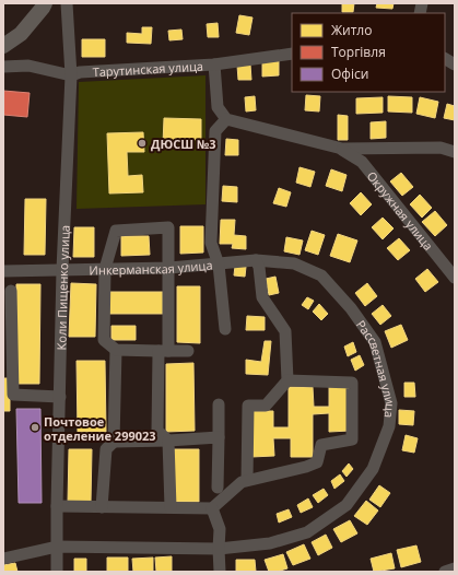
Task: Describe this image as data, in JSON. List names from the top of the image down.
{
  "streets": {
    "street": [
      "Тарутинская улица",
      "Окружная улица",
      "Инкерманская улица",
      "Коли Пищенко улица",
      "Рассветная улица"
    ]
  },
  "crossings": [
    ["Тарутинская улица", "Коли Пищенко улица"],
    ["Инкерманская улица", "Коли Пищенко улица"],
    ["Инкерманская улица", "Рассветная улица"],
    ["Коли Пищенко улица", "Рассветная улица"]
  ],
  "places": ["ДЮСШ №3", "Почтовое отделение 299023"],
  "legend": ["Житло", "Торгівля", "Офіси"]
}
